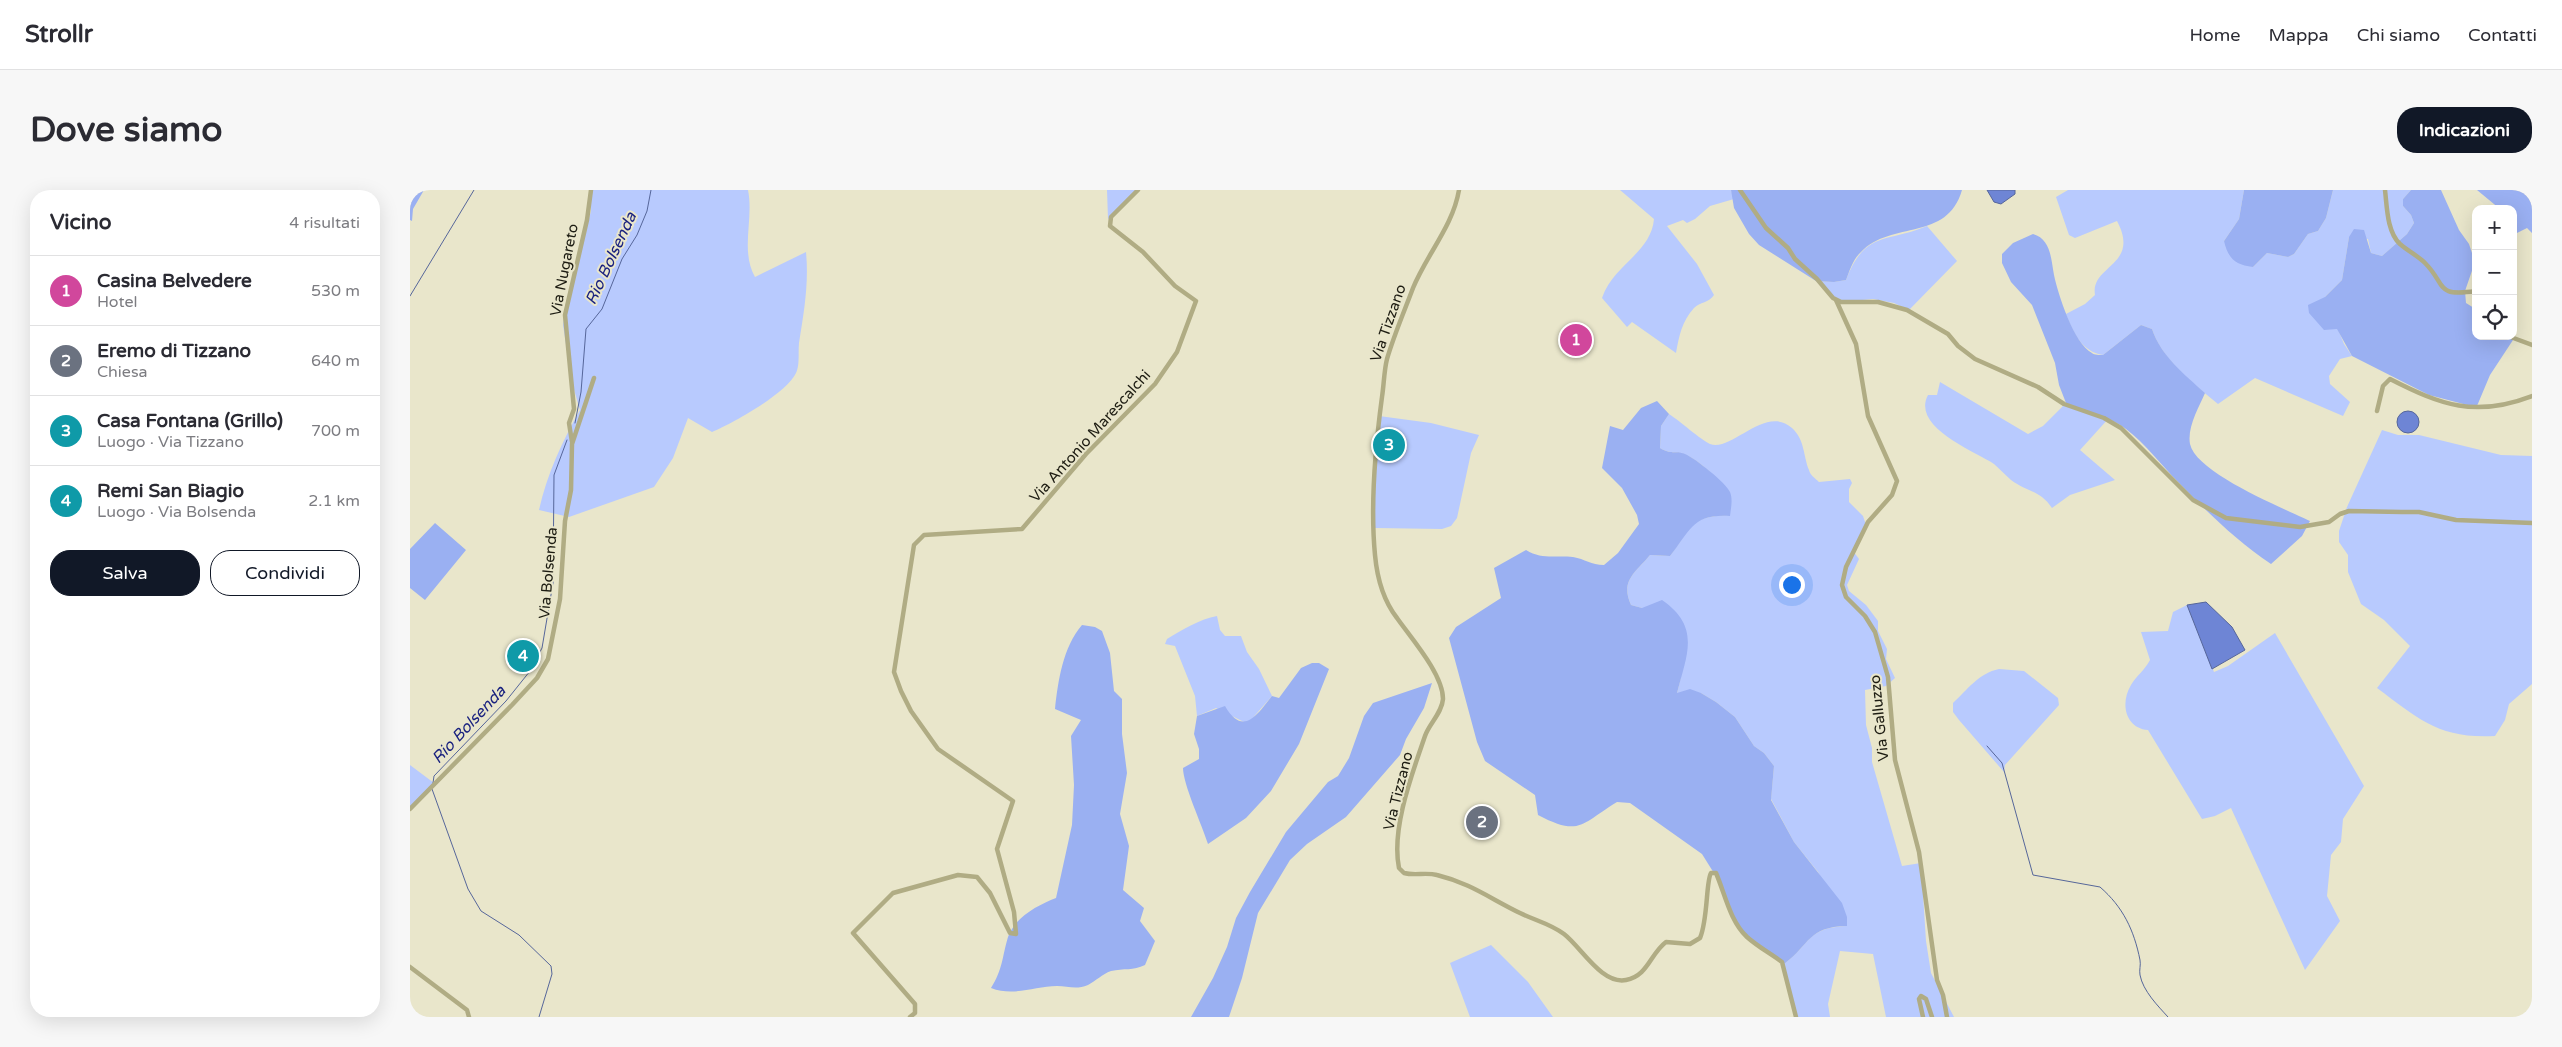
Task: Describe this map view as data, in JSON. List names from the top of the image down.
{
  "streets": {
    "street": [
      "Via Nugareto",
      "Via Tizzano",
      "Via Antonio Marescalchi",
      "Via Bolsenda",
      "Via Galluzzo"
    ]
  },
  "crossings": [
    ["Via Nugareto", "Via Bolsenda"]
  ],
  "water": ["Rio Bolsenda"],
  "page": {
    "header": "Strollr",
    "nav": [
      "Home",
      "Mappa",
      "Chi siamo",
      "Contatti"
    ],
    "buttons": [
      "Indicazioni",
      ["Salva", "Condividi"]
    ],
    "title": "Dove siamo",
    "heading": ["Vicino", "4 risultati"],
    "map_buttons": ["+", "−"],
    "list": [
      {
        "mark": "1",
        "name": "Casina Belvedere",
        "note": "Hotel",
        "value": "530 m"
      },
      {
        "mark": "2",
        "name": "Eremo di Tizzano",
        "note": "Chiesa",
        "value": "640 m"
      },
      {
        "mark": "3",
        "name": "Casa Fontana (Grillo)",
        "note": "Luogo · Via Tizzano",
        "value": "700 m"
      },
      {
        "mark": "4",
        "name": "Remi San Biagio",
        "note": "Luogo · Via Bolsenda",
        "value": "2.1 km"
      }
    ],
    "pins": [
      "1",
      "3",
      "4",
      "2"
    ]
  }
}
